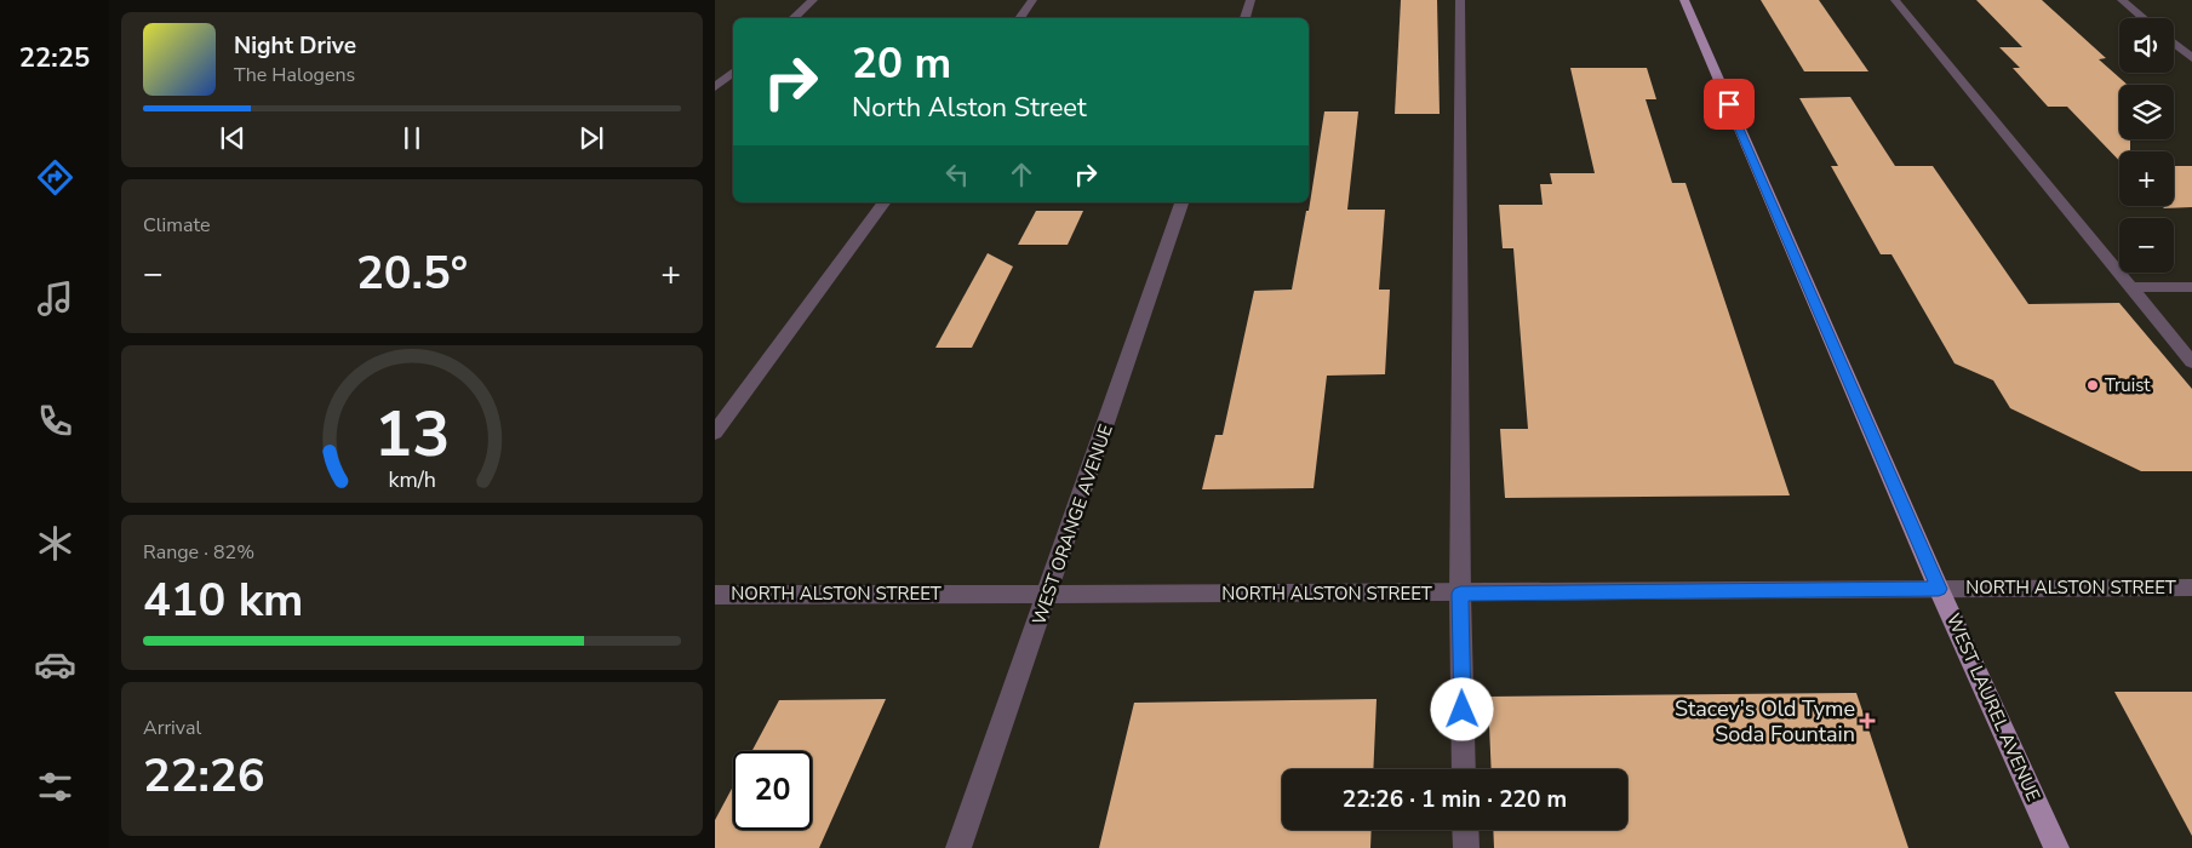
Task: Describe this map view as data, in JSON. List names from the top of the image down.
{
  "streets": {
    "main road": ["WEST LAUREL AVENUE"],
    "street": ["WEST ORANGE AVENUE", "NORTH ALSTON STREET"]
  },
  "crossings": [
    ["WEST ORANGE AVENUE", "NORTH ALSTON STREET"],
    ["NORTH ALSTON STREET", "WEST LAUREL AVENUE"]
  ],
  "places": {
    "other": ["Truist"],
    "health": ["Stacey's Old Tyme Soda Fountain"]
  },
  "page": {
    "tabs": "22:25",
    "map_buttons": ["+", "−"],
    "turn": ["20 m", "North Alston Street"],
    "song": ["Night Drive", "The Halogens"],
    "tile": [
      "Climate",
      ["Range · 82%", "410 km"],
      ["Arrival", "22:26"]
    ],
    "heat": ["−", "20.5°", "+"],
    "limit": "20",
    "trip": "22:26 · 1 min · 220 m",
    "gauge": ["13", "km/h"]
  }
}
